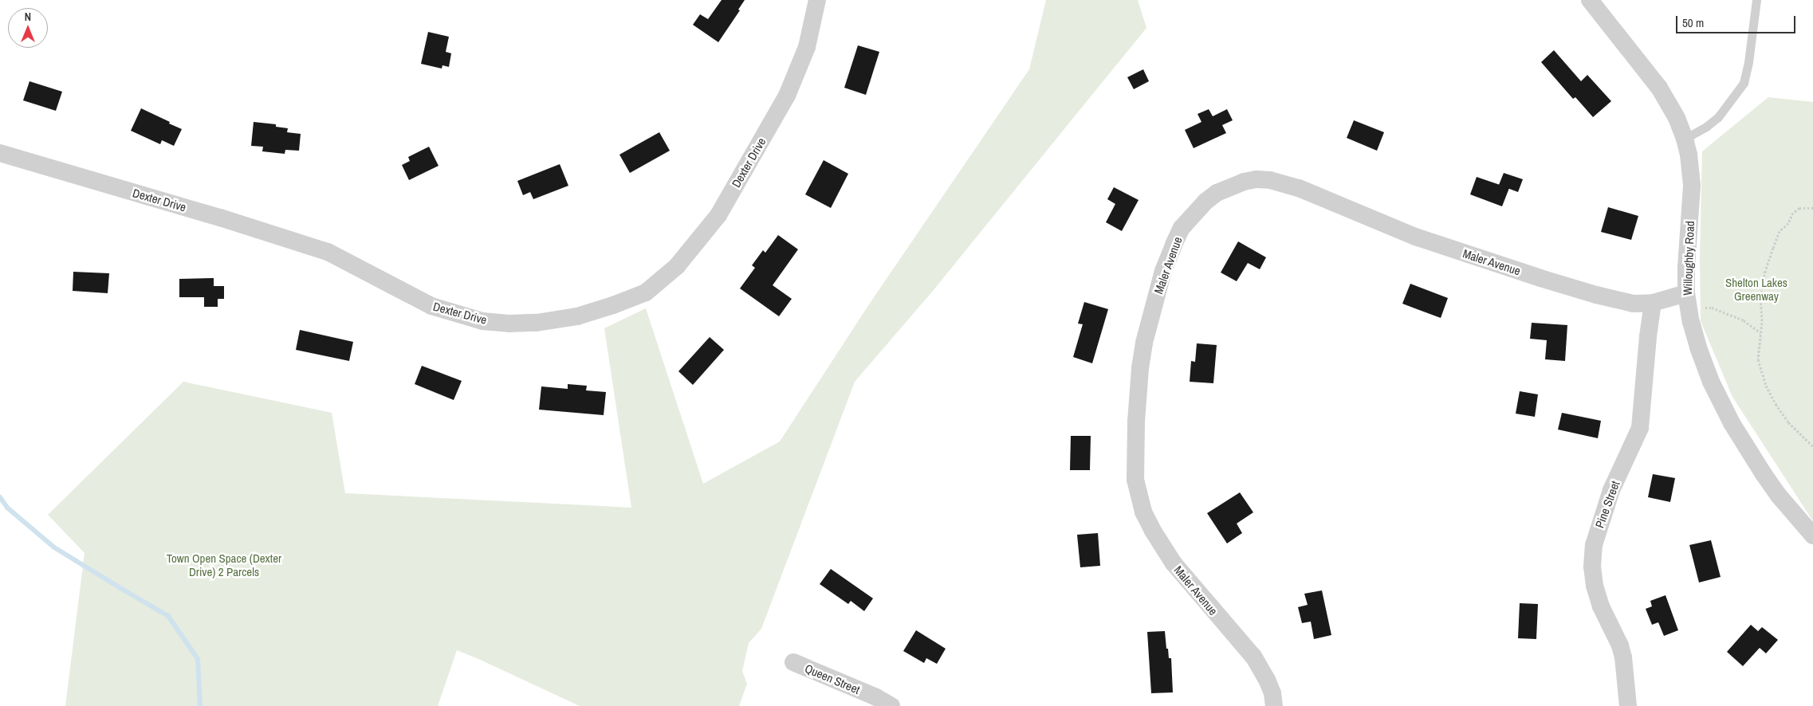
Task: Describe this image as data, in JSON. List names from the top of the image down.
{
  "streets": {
    "street": [
      "Dexter Drive",
      "Willoughby Road",
      "Maler Avenue",
      "Pine Street",
      "Queen Street"
    ]
  },
  "crossings": [
    ["Willoughby Road", "Maler Avenue"],
    ["Maler Avenue", "Pine Street"]
  ],
  "parks": ["Shelton Lakes Greenway", "Town Open Space (Dexter Drive) 2 Parcels"],
  "scale_bar": "50 m",
  "north": "top"
}
